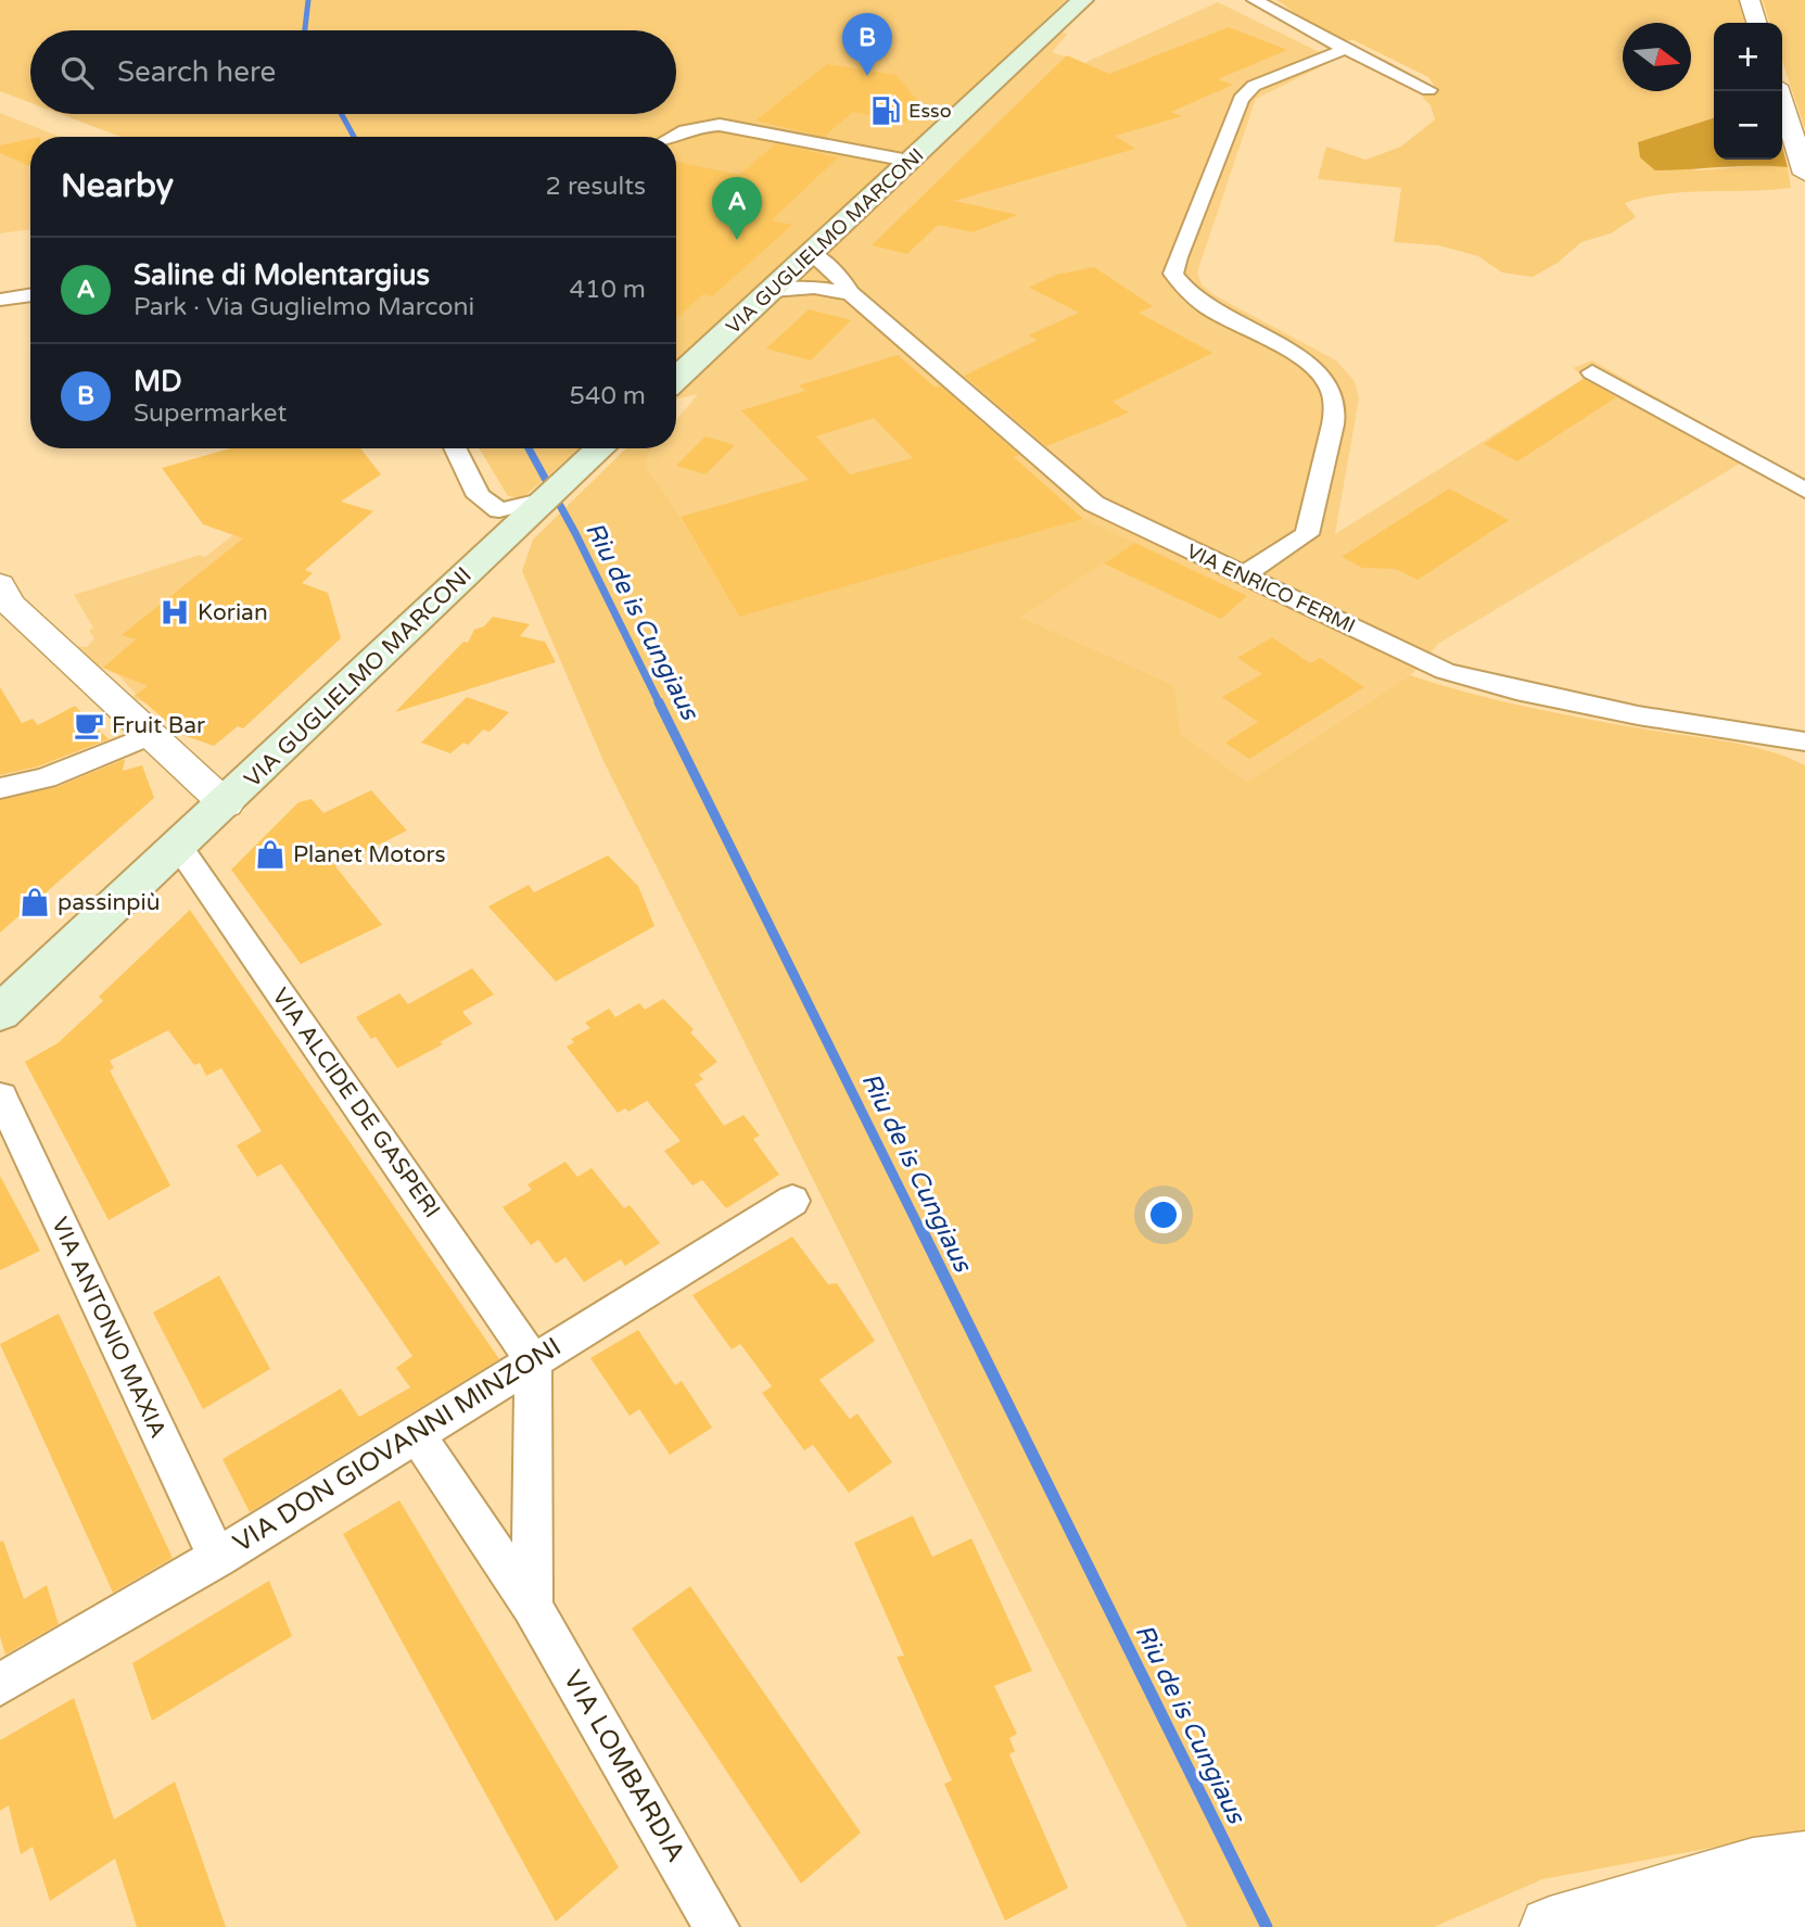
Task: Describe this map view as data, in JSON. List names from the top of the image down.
{
  "streets": {
    "main road": ["VIA GUGLIELMO MARCONI"],
    "street": [
      "VIA ENRICO FERMI",
      "VIA ALCIDE DE GASPERI",
      "VIA ANTONIO MAXIA",
      "VIA DON GIOVANNI MINZONI",
      "VIA LOMBARDIA"
    ]
  },
  "crossings": [
    ["VIA GUGLIELMO MARCONI", "VIA ENRICO FERMI"],
    ["VIA GUGLIELMO MARCONI", "VIA ALCIDE DE GASPERI"],
    ["VIA ALCIDE DE GASPERI", "VIA DON GIOVANNI MINZONI"],
    ["VIA ANTONIO MAXIA", "VIA DON GIOVANNI MINZONI"],
    ["VIA DON GIOVANNI MINZONI", "VIA LOMBARDIA"]
  ],
  "water": ["Riu de is Cungiaus"],
  "places": {
    "fuel station": ["Esso"],
    "hospital": ["Korian"],
    "cafe": ["Fruit Bar"],
    "shop": ["Planet Motors", "passinpiù"]
  },
  "north": "right",
  "page": {
    "pins": ["B", "A"],
    "map_buttons": ["+", "−"],
    "search": "Search here",
    "heading": ["Nearby", "2 results"],
    "list": [
      {
        "mark": "A",
        "name": "Saline di Molentargius",
        "note": "Park · Via Guglielmo Marconi",
        "value": "410 m"
      },
      {
        "mark": "B",
        "name": "MD",
        "note": "Supermarket",
        "value": "540 m"
      }
    ]
  }
}
